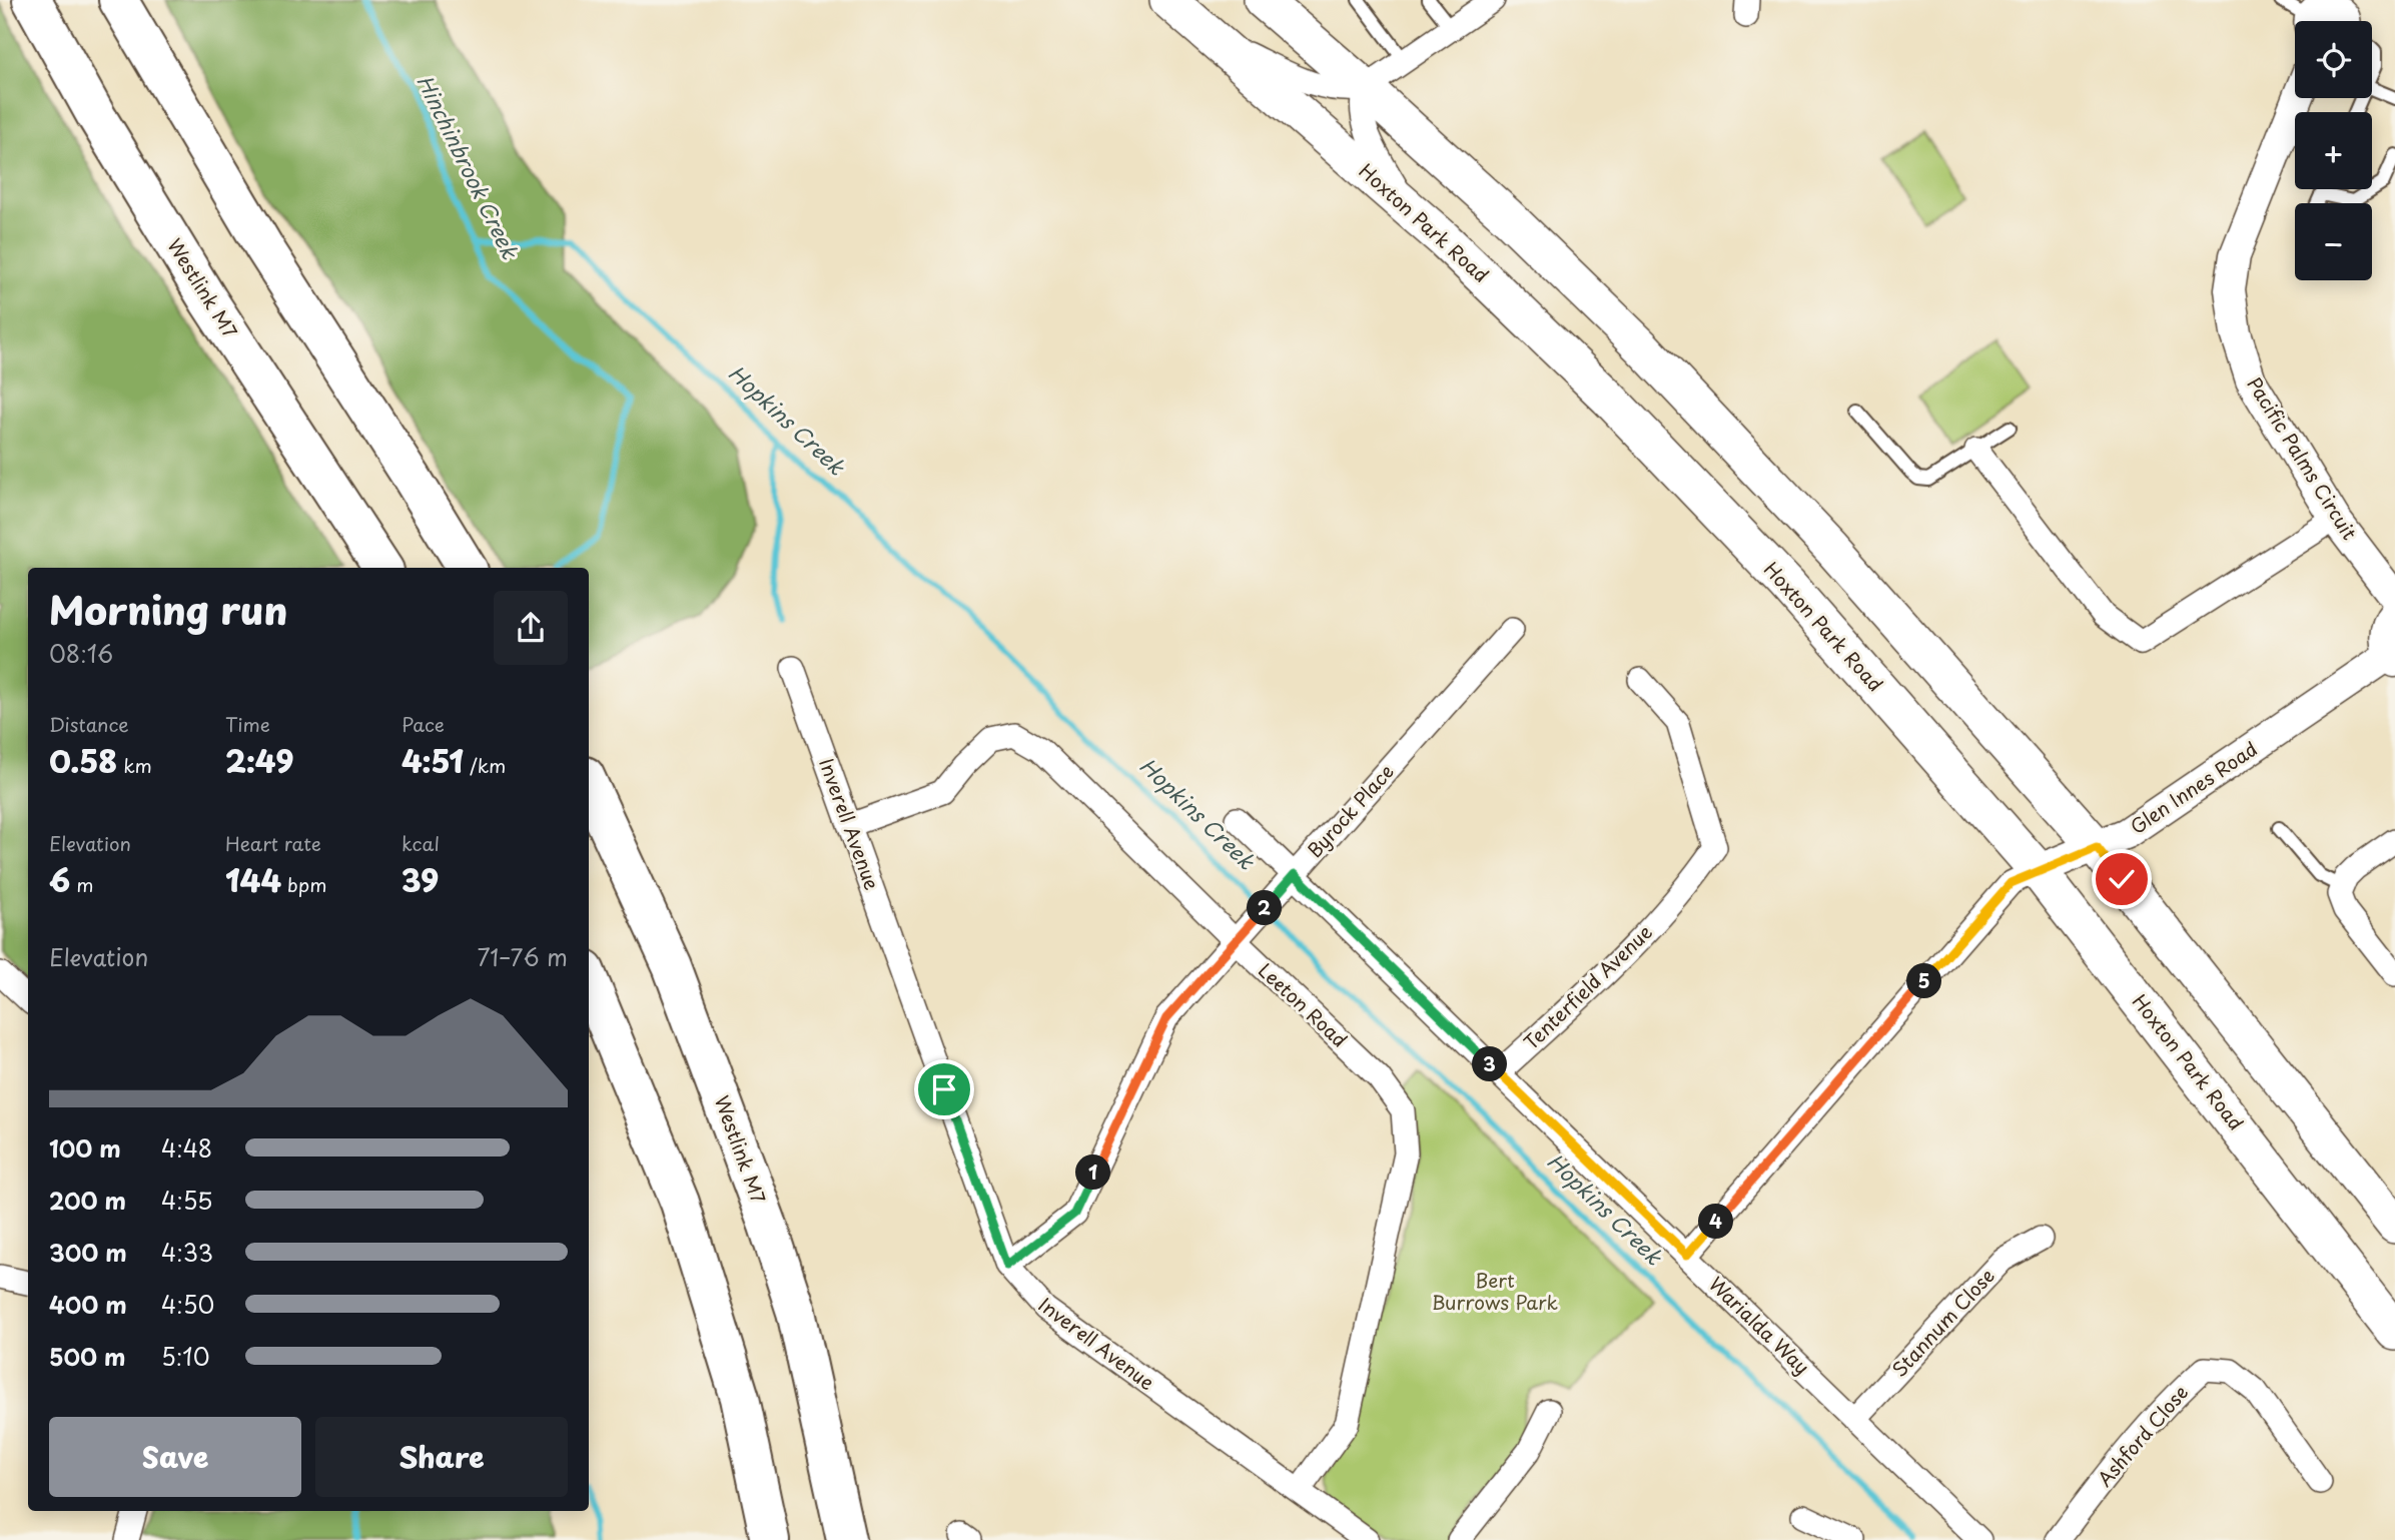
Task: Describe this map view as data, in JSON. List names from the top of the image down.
{
  "streets": {
    "highway": ["Westlink M7"],
    "main road": ["Hoxton Park Road"],
    "street": [
      "Pacific Palms Circuit",
      "Glen Innes Road",
      "Byrock Place",
      "Inverell Avenue",
      "Tenterfield Avenue",
      "Leeton Road",
      "Stannum Close",
      "Warialda Way",
      "Ashford Close"
    ]
  },
  "crossings": [
    ["Hoxton Park Road", "Glen Innes Road"],
    ["Glen Innes Road", "Warialda Way"],
    ["Byrock Place", "Inverell Avenue"],
    ["Byrock Place", "Leeton Road"],
    ["Byrock Place", "Warialda Way"],
    ["Inverell Avenue", "Leeton Road"],
    ["Tenterfield Avenue", "Warialda Way"],
    ["Stannum Close", "Warialda Way"]
  ],
  "water": ["Hinchinbrook Creek", "Hopkins Creek"],
  "parks": ["Bert Burrows Park"],
  "page": {
    "map_buttons": ["+", "−"],
    "heading": ["Morning run", "08:16"],
    "stats": [
      ["Distance", "0.58 km"],
      ["Time", "2:49"],
      ["Pace", "4:51 /km"],
      ["Elevation", "6 m"],
      ["Heart rate", "144 bpm"],
      ["kcal", "39"]
    ],
    "pins": [
      "2",
      "5",
      "3",
      "1",
      "4"
    ],
    "chart": ["Elevation", "71–76 m"],
    "list": [
      {
        "name": "100 m",
        "note": "4:48"
      },
      {
        "name": "200 m",
        "note": "4:55"
      },
      {
        "name": "300 m",
        "note": "4:33"
      },
      {
        "name": "400 m",
        "note": "4:50"
      },
      {
        "name": "500 m",
        "note": "5:10"
      }
    ],
    "buttons": ["Save", "Share"]
  }
}
